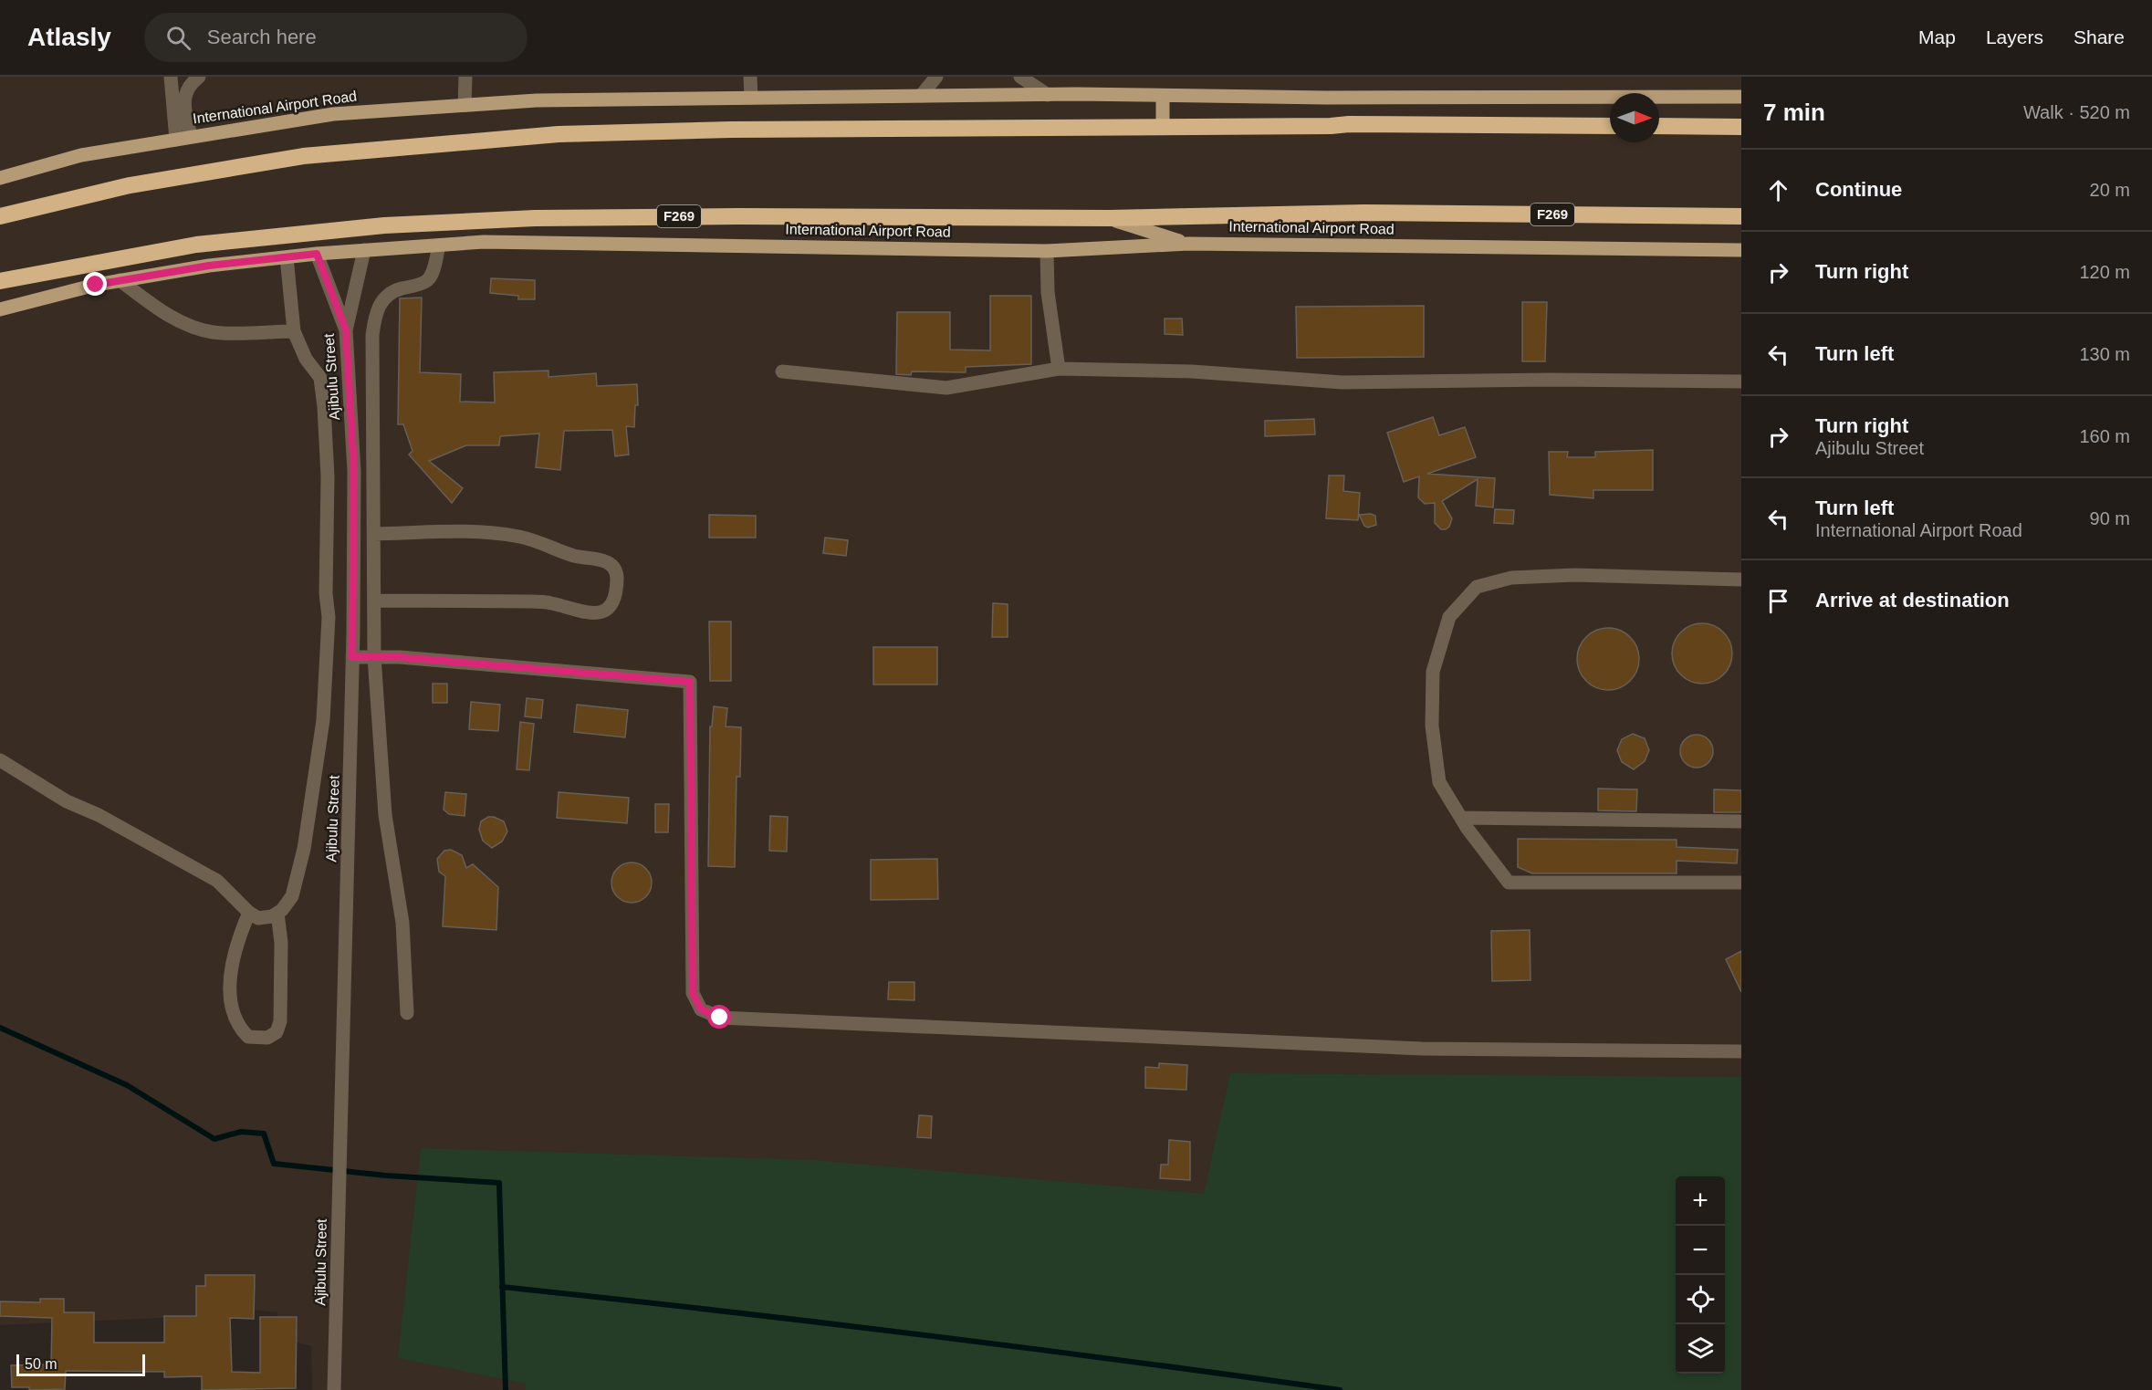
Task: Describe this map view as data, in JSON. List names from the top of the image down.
{
  "streets": {
    "highway": ["International Airport Road", "F269"],
    "street": ["Ajibulu Street"]
  },
  "crossings": [
    ["International Airport Road", "Ajibulu Street"]
  ],
  "scale_bar": "50 m",
  "north": "right",
  "page": {
    "header": "Atlasly",
    "search": "Search here",
    "nav": ["Map", "Layers", "Share"],
    "heading": ["7 min", "Walk · 520 m"],
    "list": [
      ["Continue", "20 m"],
      ["Turn right", "120 m"],
      ["Turn left", "130 m"],
      ["Turn right", "Ajibulu Street", "160 m"],
      ["Turn left", "International Airport Road", "90 m"],
      "Arrive at destination"
    ],
    "map_buttons": ["+", "−"],
    "scale": "50 m"
  }
}
